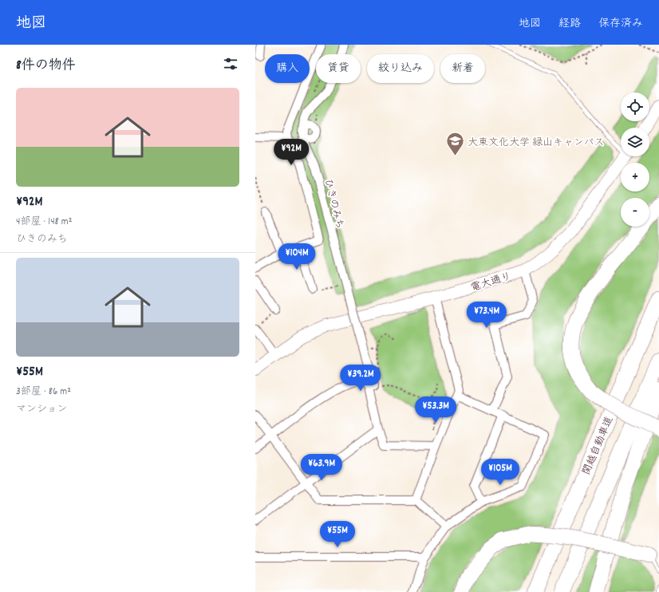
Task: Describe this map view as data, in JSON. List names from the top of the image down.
{
  "streets": {
    "highway": ["関越自動車道"],
    "street": ["ひきのみち", "電大通り"]
  },
  "places": {
    "school or university": ["大東文化大学 緑山キャンパス"]
  },
  "page": {
    "header": "地図",
    "nav": ["地図", "経路", "保存済み"],
    "heading": "8件の物件",
    "chip": [
      "購入",
      "賃貸",
      "絞り込み",
      "新着"
    ],
    "list": [
      {
        "name": "¥92M",
        "note": "4部屋 · 148 m² · ひきのみち"
      },
      {
        "name": "¥55M",
        "note": "3部屋 · 86 m² · マンション"
      }
    ],
    "map_buttons": ["+", "−"],
    "price": [
      "¥92M",
      "¥104M",
      "¥73.4M",
      "¥39.2M",
      "¥53.3M",
      "¥63.9M",
      "¥105M",
      "¥55M"
    ]
  }
}
